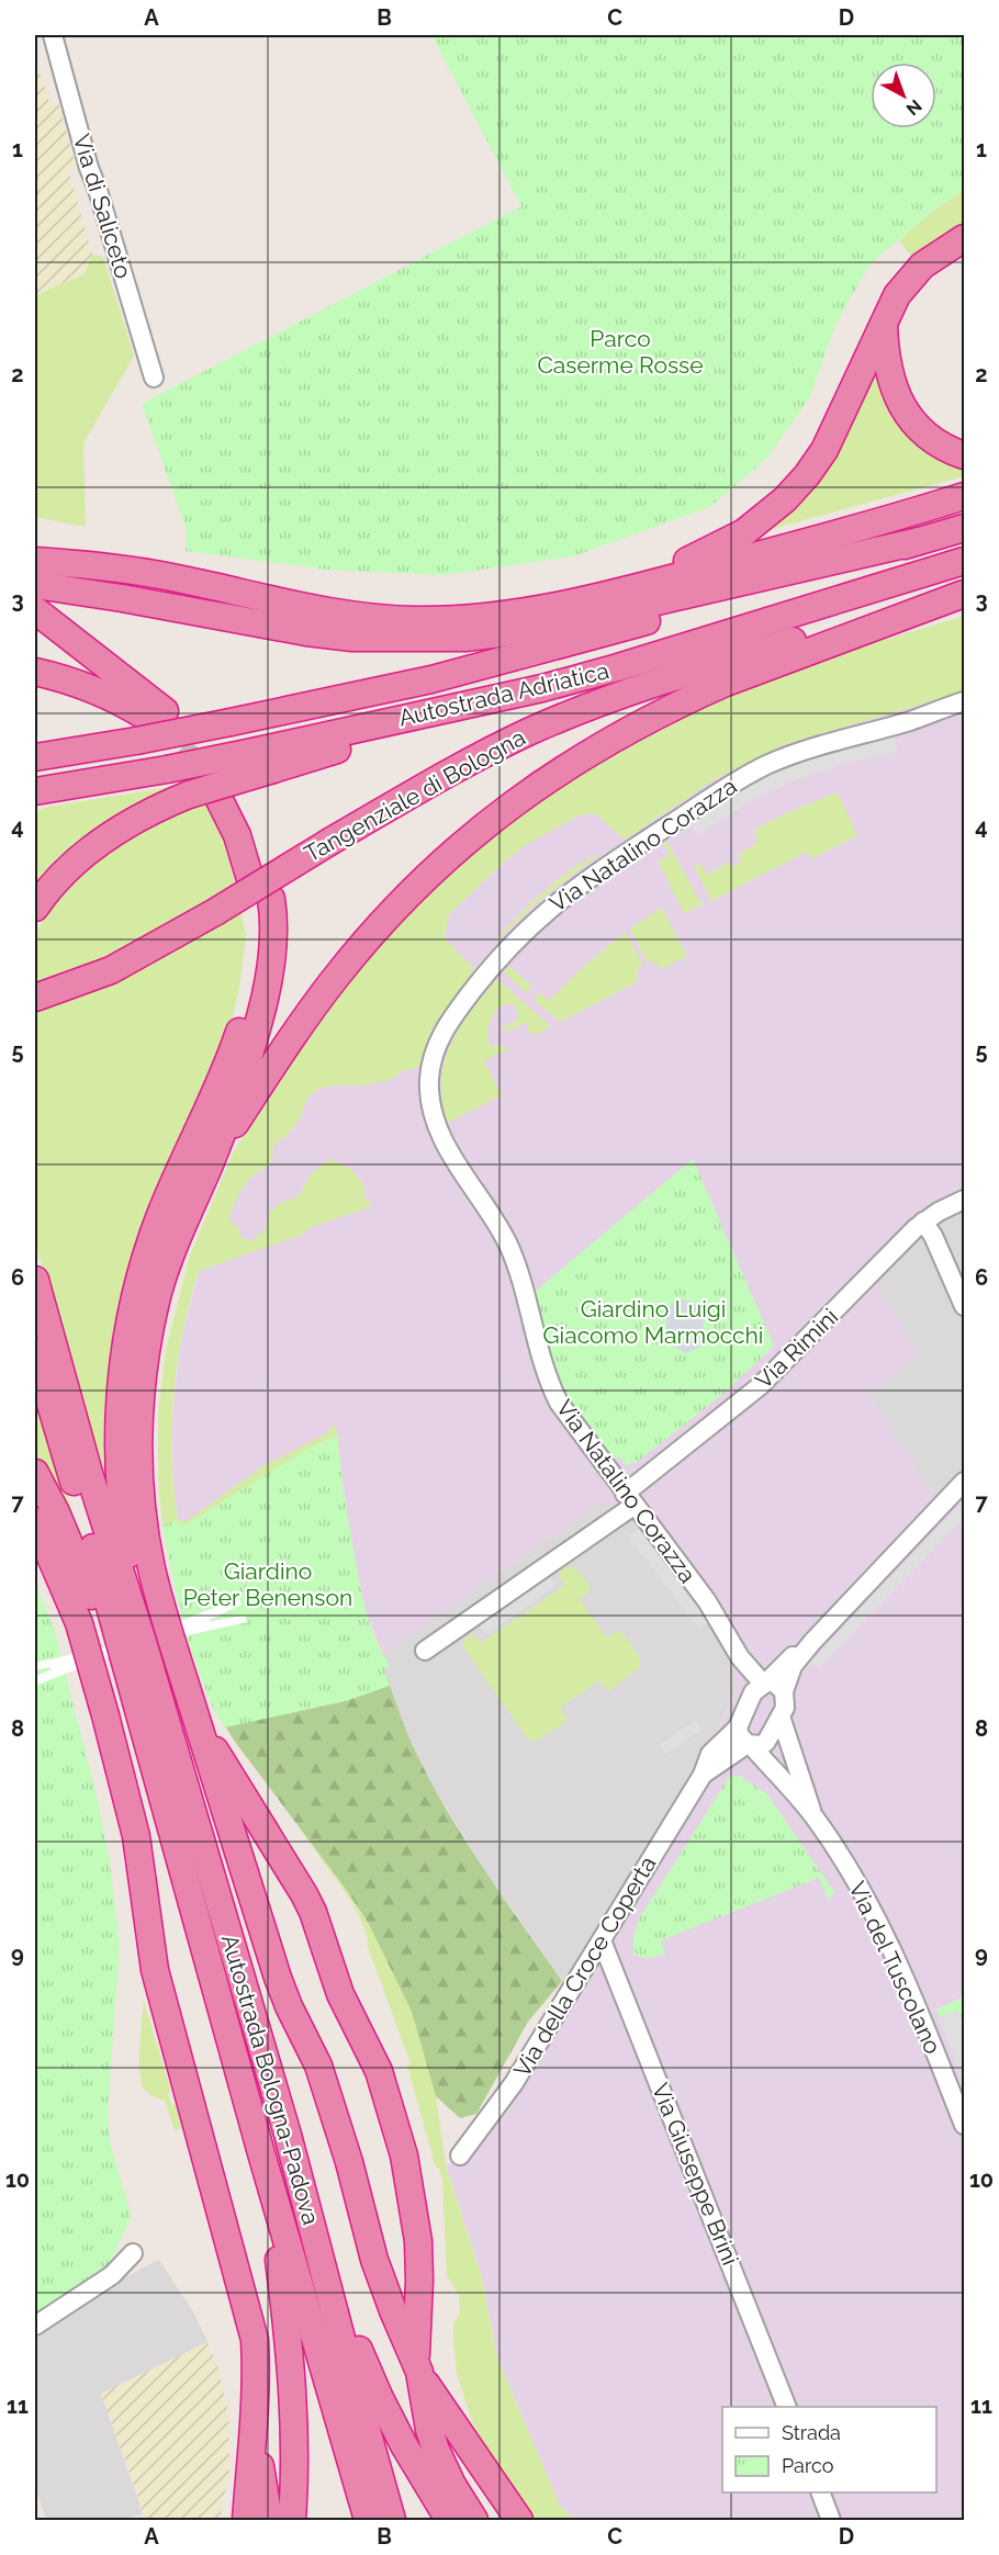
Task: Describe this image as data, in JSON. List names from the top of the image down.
{
  "streets": {
    "highway": ["Autostrada Adriatica", "Tangenziale di Bologna", "Autostrada Bologna-Padova"],
    "street": [
      "Via di Saliceto",
      "Via Natalino Corazza",
      "Via Rimini",
      "Via della Croce Coperta",
      "Via del Tuscolano",
      "Via Giuseppe Brini"
    ]
  },
  "crossings": [
    ["Via Natalino Corazza", "Via Rimini"],
    ["Via Natalino Corazza", "Via della Croce Coperta"],
    ["Via della Croce Coperta", "Via del Tuscolano"],
    ["Via della Croce Coperta", "Via Giuseppe Brini"]
  ],
  "parks": ["Parco Caserme Rosse", "Giardino Luigi Giacomo Marmocchi", "Giardino Peter Benenson"],
  "legend": ["Strada", "Parco"],
  "north": "bottom right",
  "grid": {
    "columns": [
      "A",
      "B",
      "C",
      "D"
    ],
    "rows": [
      "1",
      "2",
      "3",
      "4",
      "5",
      "6",
      "7",
      "8",
      "9",
      "10",
      "11"
    ]
  }
}
